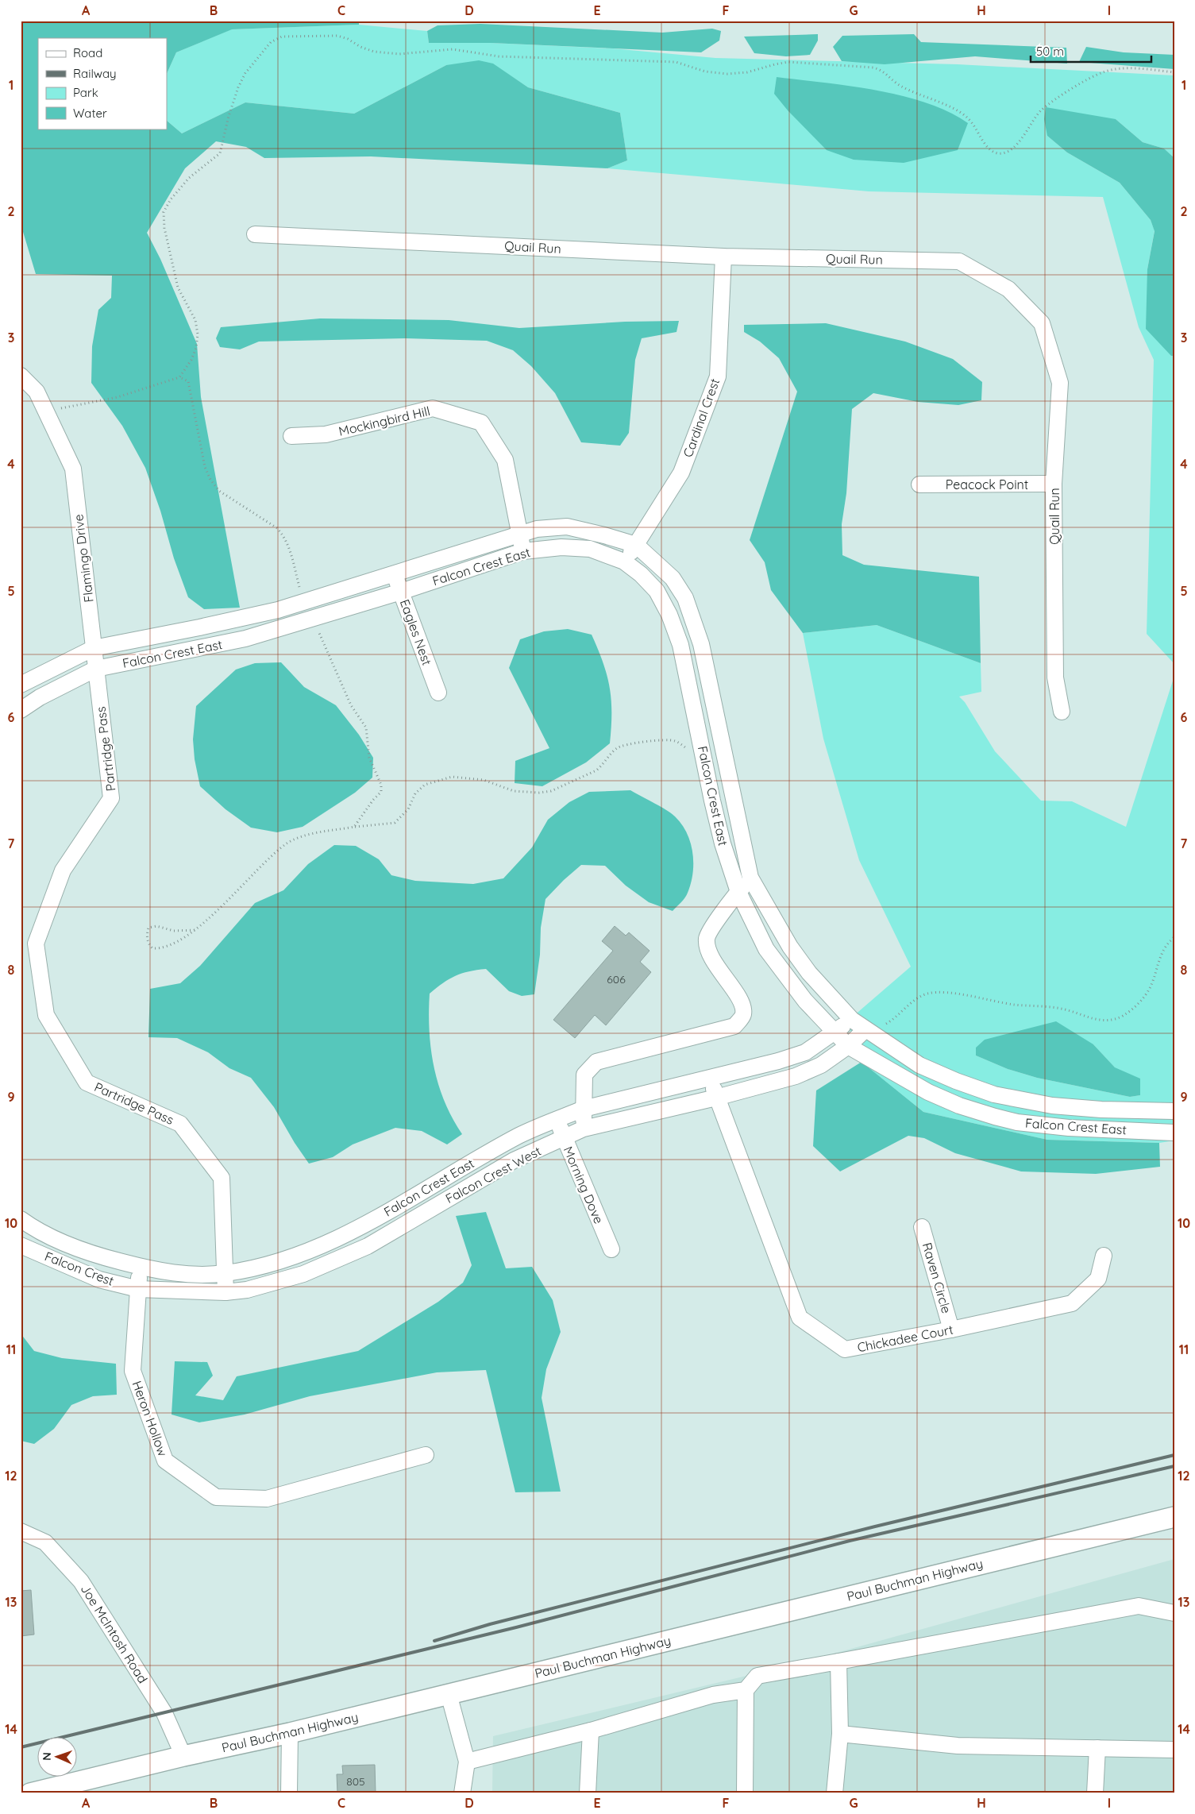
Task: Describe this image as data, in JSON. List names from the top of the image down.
{
  "streets": {
    "main road": ["Paul Buchman Highway"],
    "street": [
      "Quail Run",
      "Cardinal Crest",
      "Mockingbird Hill",
      "Peacock Point",
      "Flamingo Drive",
      "Falcon Crest East",
      "Eagles Nest",
      "Partridge Pass",
      "Falcon Crest West",
      "Morning Dove",
      "Falcon Crest",
      "Raven Circle",
      "Chickadee Court",
      "Heron Hollow",
      "Joe McIntosh Road"
    ]
  },
  "crossings": [
    ["Quail Run", "Cardinal Crest"],
    ["Quail Run", "Peacock Point"],
    ["Cardinal Crest", "Falcon Crest East"],
    ["Mockingbird Hill", "Falcon Crest East"],
    ["Flamingo Drive", "Falcon Crest East"],
    ["Flamingo Drive", "Partridge Pass"],
    ["Falcon Crest East", "Eagles Nest"],
    ["Falcon Crest East", "Partridge Pass"],
    ["Falcon Crest East", "Falcon Crest West"],
    ["Falcon Crest East", "Morning Dove"],
    ["Falcon Crest East", "Chickadee Court"],
    ["Falcon Crest East", "Heron Hollow"],
    ["Partridge Pass", "Falcon Crest West"],
    ["Falcon Crest West", "Morning Dove"],
    ["Falcon Crest West", "Falcon Crest"],
    ["Falcon Crest West", "Chickadee Court"],
    ["Falcon Crest West", "Heron Hollow"],
    ["Falcon Crest", "Heron Hollow"],
    ["Raven Circle", "Chickadee Court"],
    ["Paul Buchman Highway", "Joe McIntosh Road"]
  ],
  "house_numbers": ["606", "805"],
  "legend": [
    "Road",
    "Railway",
    "Park",
    "Water"
  ],
  "scale_bar": "50 m",
  "north": "left",
  "grid": {
    "columns": [
      "A",
      "B",
      "C",
      "D",
      "E",
      "F",
      "G",
      "H",
      "I"
    ],
    "rows": [
      "1",
      "2",
      "3",
      "4",
      "5",
      "6",
      "7",
      "8",
      "9",
      "10",
      "11",
      "12",
      "13",
      "14"
    ]
  }
}
